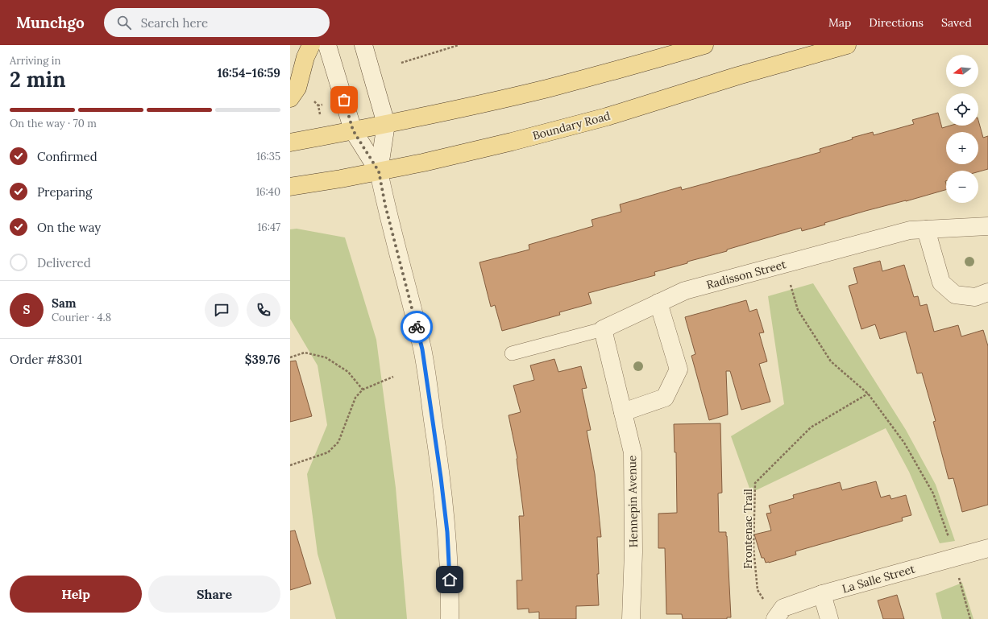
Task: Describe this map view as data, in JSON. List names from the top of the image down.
{
  "streets": {
    "main road": ["Boundary Road"],
    "street": ["Radisson Street", "Hennepin Avenue", "La Salle Street"],
    "path": ["Frontenac Trail"]
  },
  "crossings": [
    ["Radisson Street", "Hennepin Avenue"]
  ],
  "north": "left",
  "page": {
    "header": "Munchgo",
    "search": "Search here",
    "nav": ["Map", "Directions", "Saved"],
    "heading": ["2 min", "Arriving in", "16:54–16:59"],
    "panel": [
      "Sam",
      "Courier · 4.8",
      "Order #8301",
      "$39.76"
    ],
    "map_buttons": ["+", "−"],
    "bar": "On the way · 70 m",
    "list": [
      ["Confirmed", "16:35"],
      ["Preparing", "16:40"],
      ["On the way", "16:47"],
      "Delivered"
    ],
    "round": "S",
    "buttons": ["Help", "Share"]
  }
}
